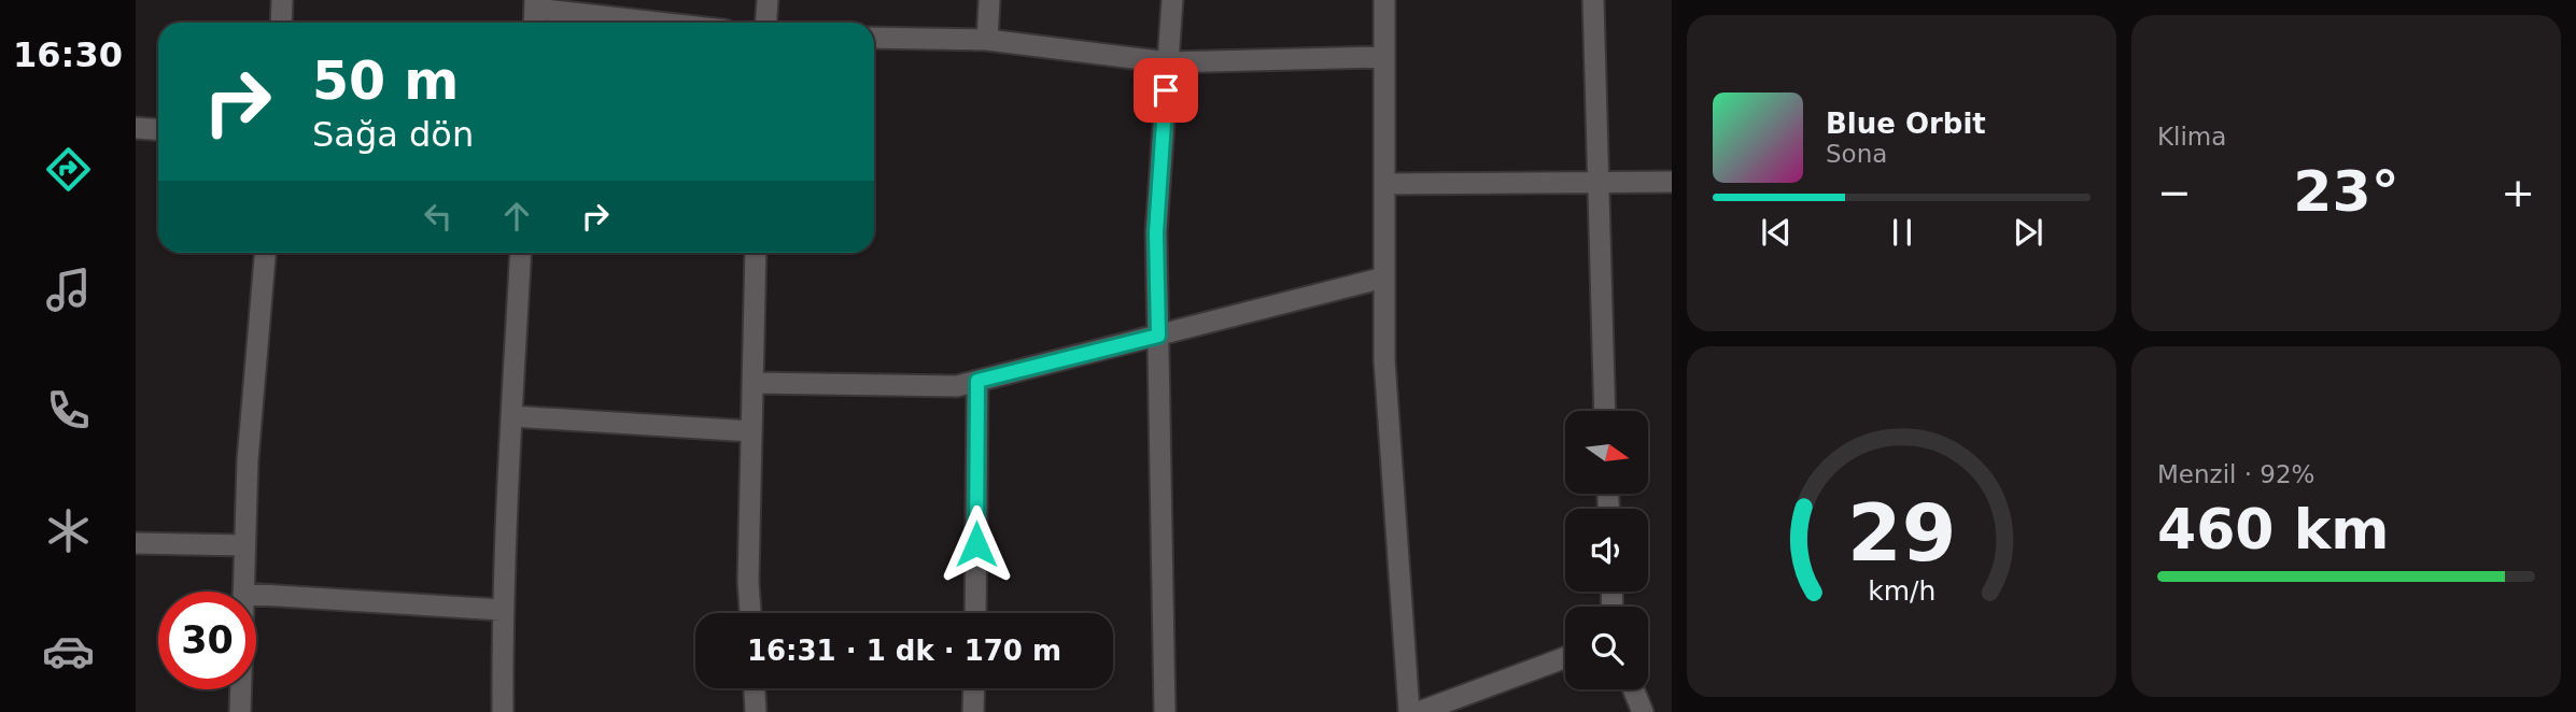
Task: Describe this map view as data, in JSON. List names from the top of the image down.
{
  "north": "right",
  "page": {
    "tabs": "16:30",
    "tile": [
      "Klima",
      ["Menzil · 92%", "460 km"]
    ],
    "turn": ["50 m", "Sağa dön"],
    "song": ["Blue Orbit", "Sona"],
    "heat": ["−", "23°", "+"],
    "limit": "30",
    "trip": "16:31 · 1 dk · 170 m",
    "gauge": ["29", "km/h"]
  }
}
